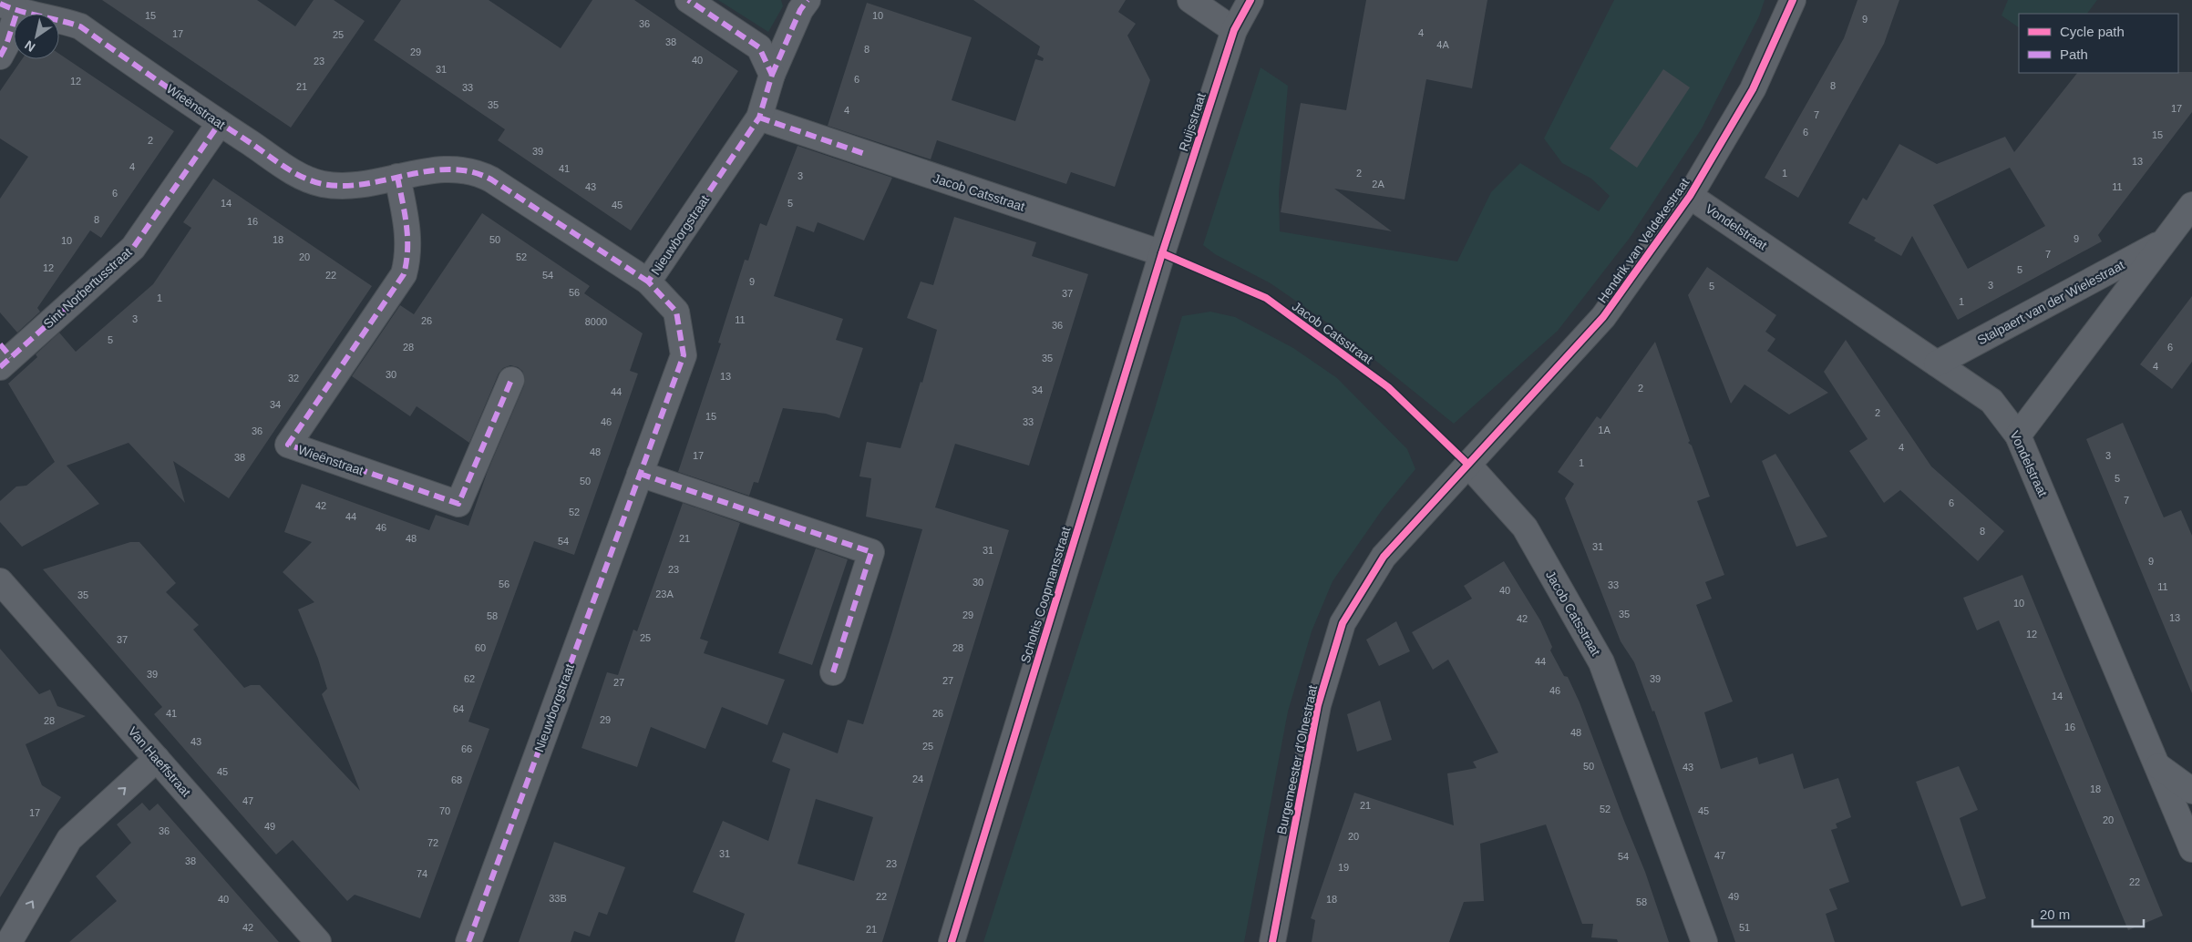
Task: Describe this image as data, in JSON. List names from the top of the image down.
{
  "streets": {
    "street": [
      "Wieënstraat",
      "Ruijsstraat",
      "Jacob Catsstraat",
      "Vondelstraat",
      "Nieuwborgstraat",
      "Hendrik van Veldekestraat",
      "Sint Norbertusstraat",
      "Stalpaert van der Wielestraat",
      "Scholtis Coopmansstraat",
      "Burgemeester d'Olnestraat",
      "Van Haeffstraat"
    ]
  },
  "crossings": [
    ["Wieënstraat", "Nieuwborgstraat"],
    ["Wieënstraat", "Sint Norbertusstraat"],
    ["Ruijsstraat", "Jacob Catsstraat"],
    ["Ruijsstraat", "Scholtis Coopmansstraat"],
    ["Jacob Catsstraat", "Nieuwborgstraat"],
    ["Jacob Catsstraat", "Hendrik van Veldekestraat"],
    ["Jacob Catsstraat", "Scholtis Coopmansstraat"],
    ["Jacob Catsstraat", "Burgemeester d'Olnestraat"],
    ["Vondelstraat", "Hendrik van Veldekestraat"],
    ["Vondelstraat", "Stalpaert van der Wielestraat"],
    ["Hendrik van Veldekestraat", "Burgemeester d'Olnestraat"]
  ],
  "house_numbers": [
    "15",
    "10",
    "9",
    "36",
    "4",
    "17",
    "25",
    "38",
    "4A",
    "8",
    "29",
    "40",
    "23",
    "31",
    "6",
    "12",
    "8",
    "21",
    "33",
    "35",
    "17",
    "4",
    "7",
    "6",
    "15",
    "2",
    "39",
    "13",
    "4",
    "41",
    "2",
    "1",
    "3",
    "2A",
    "43",
    "11",
    "6",
    "14",
    "5",
    "45",
    "8",
    "16",
    "9",
    "18",
    "50",
    "10",
    "7",
    "20",
    "52",
    "12",
    "5",
    "22",
    "54",
    "9",
    "3",
    "5",
    "56",
    "37",
    "1",
    "1",
    "3",
    "11",
    "26",
    "8000",
    "36",
    "5",
    "28",
    "6",
    "35",
    "4",
    "30",
    "13",
    "32",
    "2",
    "34",
    "44",
    "34",
    "2",
    "15",
    "46",
    "33",
    "1A",
    "36",
    "4",
    "48",
    "17",
    "3",
    "38",
    "1",
    "5",
    "50",
    "7",
    "6",
    "42",
    "52",
    "44",
    "46",
    "8",
    "48",
    "21",
    "54",
    "31",
    "31",
    "9",
    "23",
    "30",
    "56",
    "33",
    "11",
    "40",
    "23A",
    "35",
    "10",
    "35",
    "29",
    "58",
    "13",
    "42",
    "12",
    "25",
    "37",
    "60",
    "28",
    "44",
    "39",
    "62",
    "39",
    "27",
    "27",
    "46",
    "14",
    "64",
    "41",
    "26",
    "29",
    "28",
    "16",
    "48",
    "43",
    "25",
    "66",
    "50",
    "43",
    "45",
    "24",
    "68",
    "18",
    "47",
    "21",
    "52",
    "70",
    "45",
    "17",
    "20",
    "49",
    "36",
    "20",
    "72",
    "31",
    "47",
    "54",
    "38",
    "23",
    "19",
    "74",
    "22",
    "22",
    "49",
    "33B",
    "40",
    "18",
    "58",
    "42",
    "51",
    "21"
  ],
  "legend": ["Cycle path", "Path"],
  "scale_bar": "20 m",
  "north": "bottom left"
}
